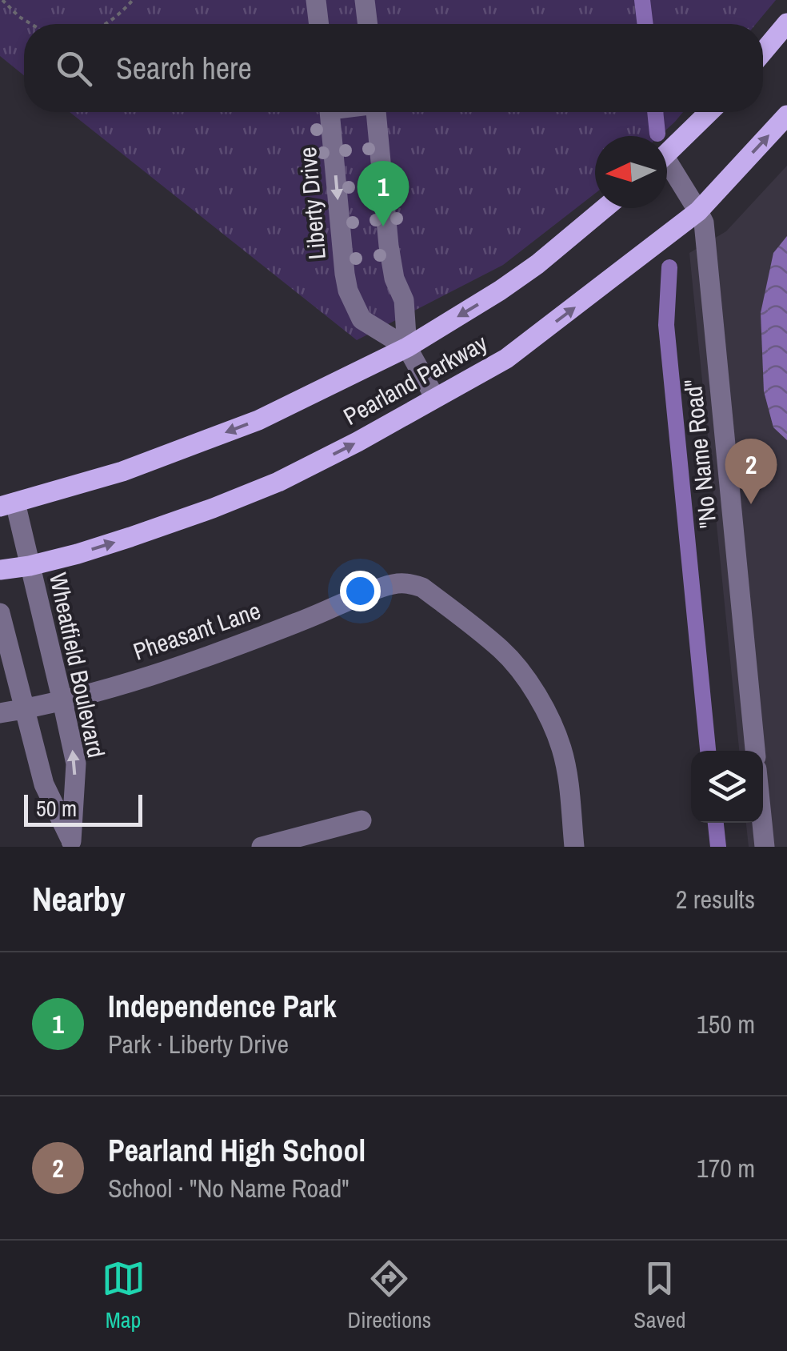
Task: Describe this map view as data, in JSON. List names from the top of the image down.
{
  "streets": {
    "main road": ["Pearland Parkway"],
    "street": [
      "Liberty Drive",
      "\"No Name Road\"",
      "Pheasant Lane",
      "Wheatfield Boulevard"
    ]
  },
  "crossings": [
    ["Liberty Drive", "Pearland Parkway"],
    ["Pearland Parkway", "\"No Name Road\""],
    ["Pearland Parkway", "Wheatfield Boulevard"],
    ["Pheasant Lane", "Wheatfield Boulevard"]
  ],
  "scale_bar": "50 m",
  "north": "left",
  "page": {
    "search": "Search here",
    "pins": ["1", "2"],
    "scale": "50 m",
    "heading": ["Nearby", "2 results"],
    "list": [
      {
        "mark": "1",
        "name": "Independence Park",
        "note": "Park · Liberty Drive",
        "value": "150 m"
      },
      {
        "mark": "2",
        "name": "Pearland High School",
        "note": "School · \"No Name Road\"",
        "value": "170 m"
      }
    ],
    "nav": ["Map", "Directions", "Saved"]
  }
}
